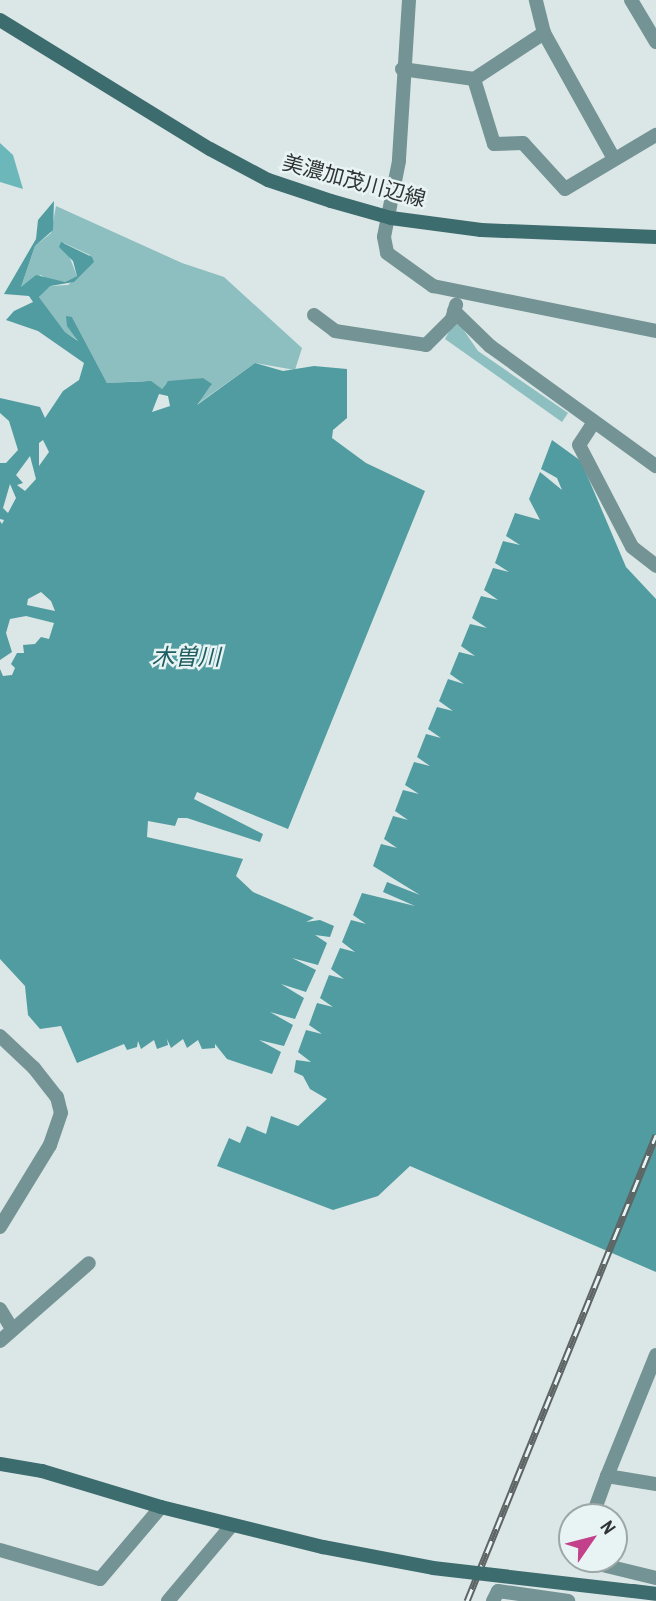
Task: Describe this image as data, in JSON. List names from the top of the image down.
{
  "streets": {
    "main road": ["美濃加茂川辺線"]
  },
  "water": ["木曽川"],
  "north": "top right"
}
